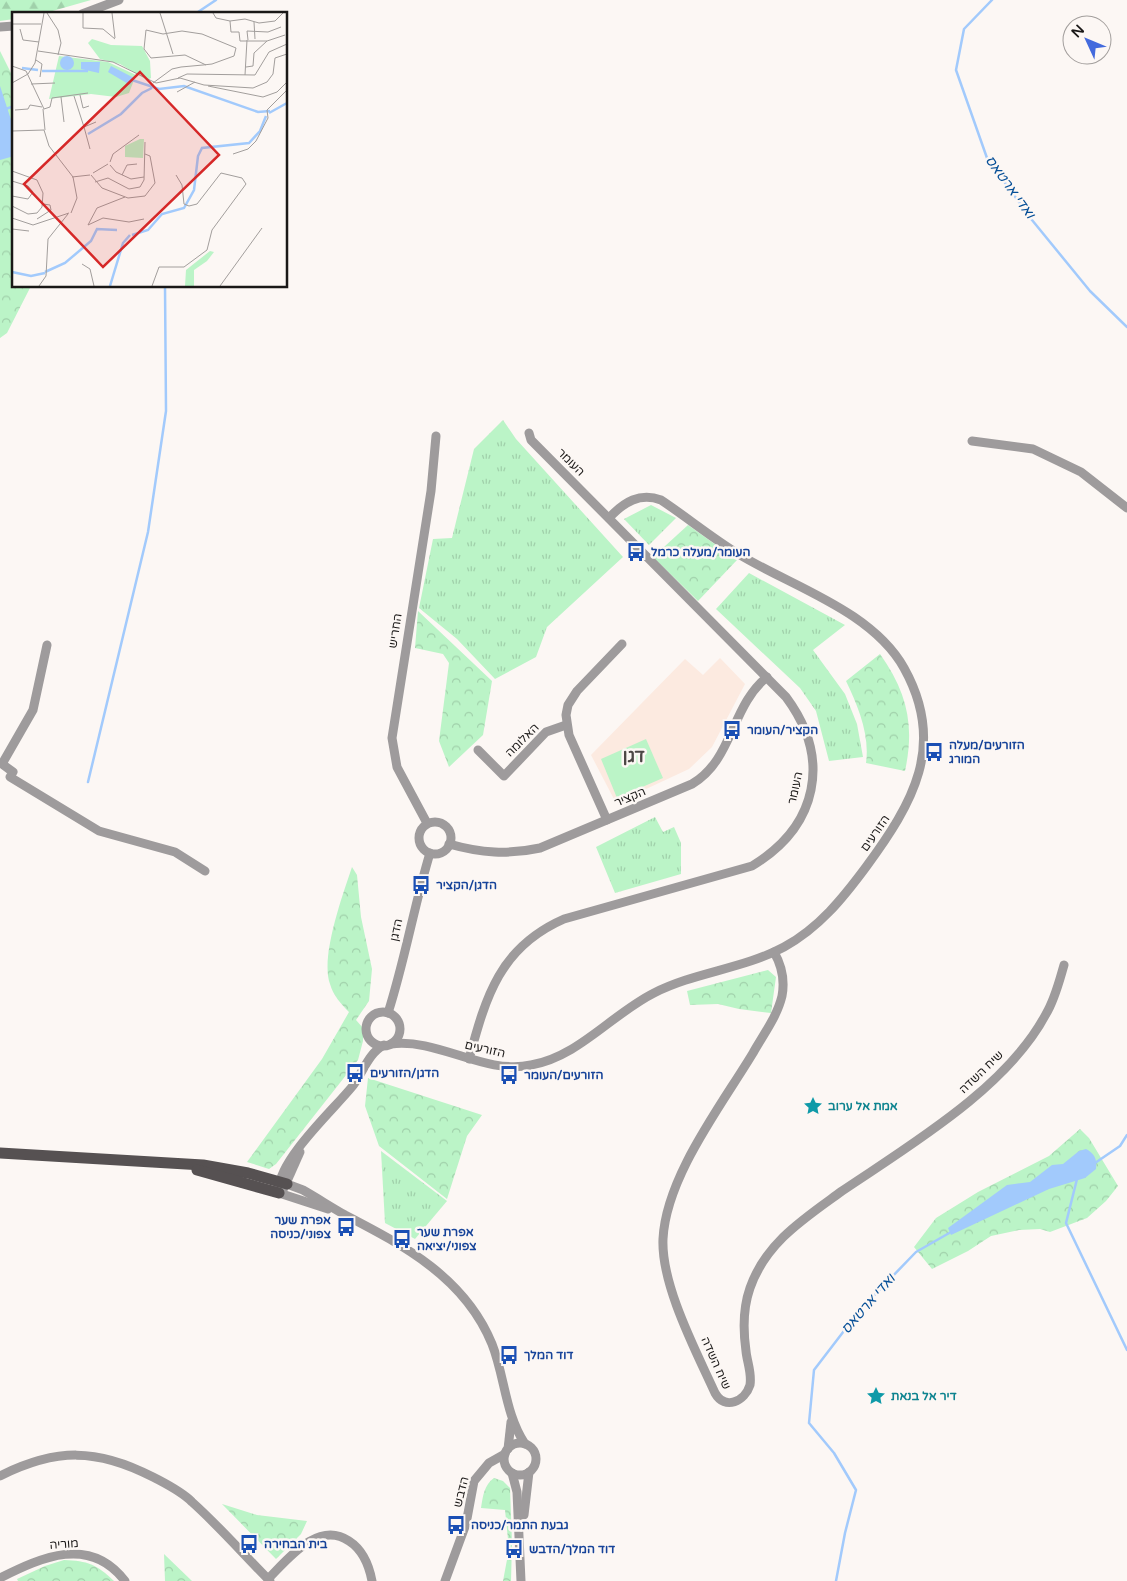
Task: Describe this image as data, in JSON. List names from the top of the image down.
{
  "streets": {
    "street": [
      "העומר",
      "החריש",
      "האלומה",
      "הקציר",
      "הזורעים",
      "הדגן",
      "שיח השדה",
      "הדבש",
      "מוריה"
    ]
  },
  "crossings": [
    ["העומר", "הקציר"],
    ["העומר", "הזורעים"],
    ["החריש", "הקציר"],
    ["החריש", "הדגן"],
    ["הקציר", "הדגן"],
    ["הזורעים", "שיח השדה"]
  ],
  "districts": ["דגן"],
  "water": ["ואדי ארטאס"],
  "places": {
    "bus stop": [
      "העומר/מעלה כרמל",
      "הקציר/העומר",
      "הזורעים/מעלה המורג",
      "הדגן/הקציר",
      "הדגן/הזורעים",
      "הזורעים/העומר",
      "אפרת שער צפוני/כניסה",
      "אפרת שער צפוני/יציאה",
      "דוד המלך",
      "גבעת התמר/כניסה",
      "בית הבחירה",
      "דוד המלך/הדבש"
    ],
    "place": ["אמת אל ערוב", "דיר אל בנאת"]
  },
  "north": "top left"
}
